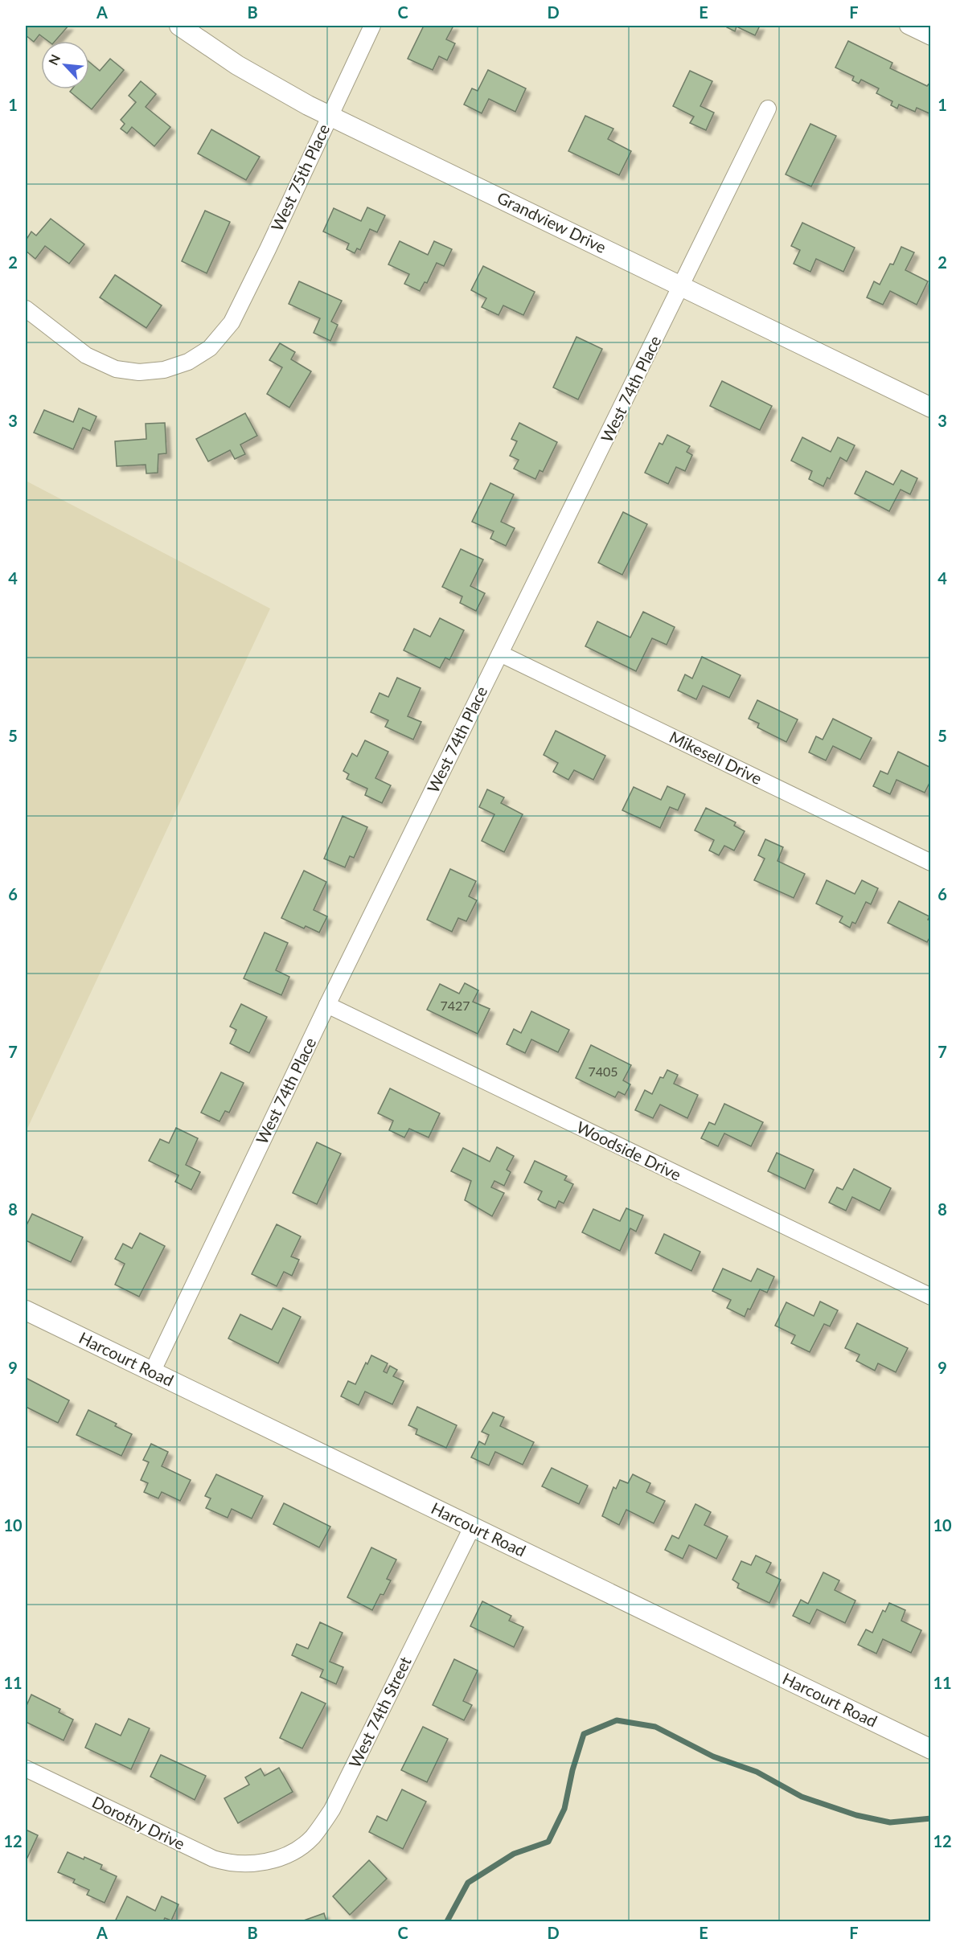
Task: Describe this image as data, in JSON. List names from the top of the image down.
{
  "streets": {
    "street": [
      "West 75th Place",
      "Grandview Drive",
      "West 74th Place",
      "Mikesell Drive",
      "Woodside Drive",
      "Harcourt Road",
      "West 74th Street",
      "Dorothy Drive"
    ]
  },
  "crossings": [
    ["West 75th Place", "Grandview Drive"],
    ["Grandview Drive", "West 74th Place"],
    ["West 74th Place", "Mikesell Drive"],
    ["West 74th Place", "Woodside Drive"],
    ["West 74th Place", "Harcourt Road"],
    ["Harcourt Road", "West 74th Street"],
    ["West 74th Street", "Dorothy Drive"]
  ],
  "house_numbers": ["7427", "7405"],
  "north": "top left",
  "grid": {
    "columns": [
      "A",
      "B",
      "C",
      "D",
      "E",
      "F"
    ],
    "rows": [
      "1",
      "2",
      "3",
      "4",
      "5",
      "6",
      "7",
      "8",
      "9",
      "10",
      "11",
      "12"
    ]
  }
}
